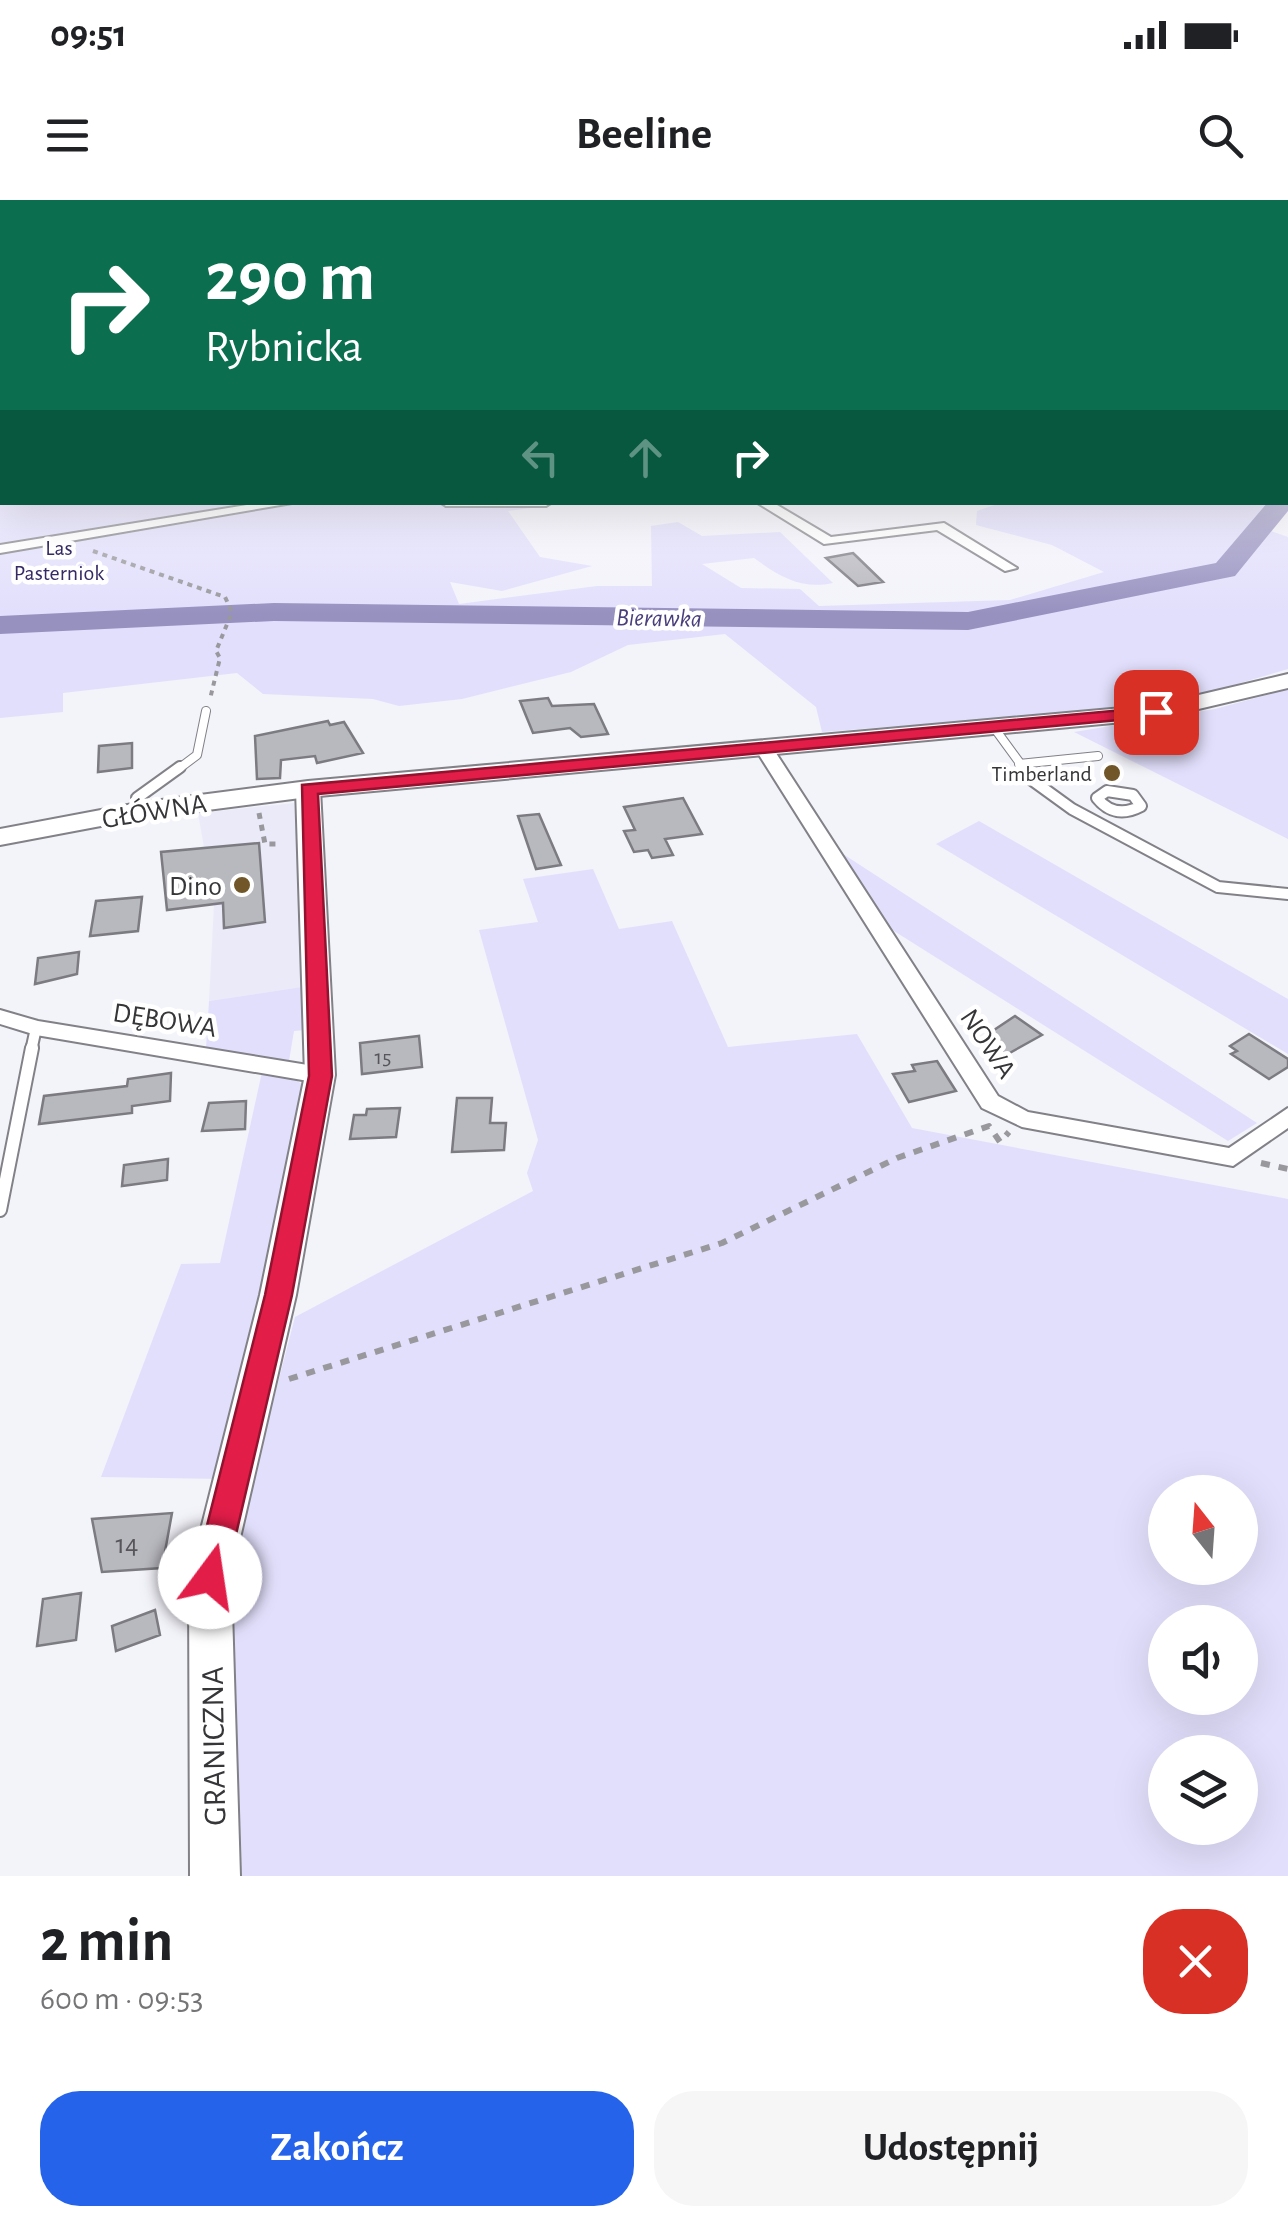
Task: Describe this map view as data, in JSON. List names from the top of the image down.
{
  "streets": {
    "main road": ["GŁÓWNA"],
    "street": ["DĘBOWA", "NOWA", "GRANICZNA"]
  },
  "crossings": [
    ["GŁÓWNA", "NOWA"],
    ["GŁÓWNA", "GRANICZNA"],
    ["DĘBOWA", "GRANICZNA"]
  ],
  "water": ["Bierawka"],
  "parks": ["Las Pasterniok"],
  "places": ["Timberland", "Dino"],
  "house_numbers": ["15", "14"],
  "north": "top",
  "page": {
    "status": "09:51",
    "header": "Beeline",
    "turn": ["290 m", "Rybnicka"],
    "heading": ["2 min", "600 m · 09:53"],
    "buttons": ["Zakończ", "Udostępnij"]
  }
}
